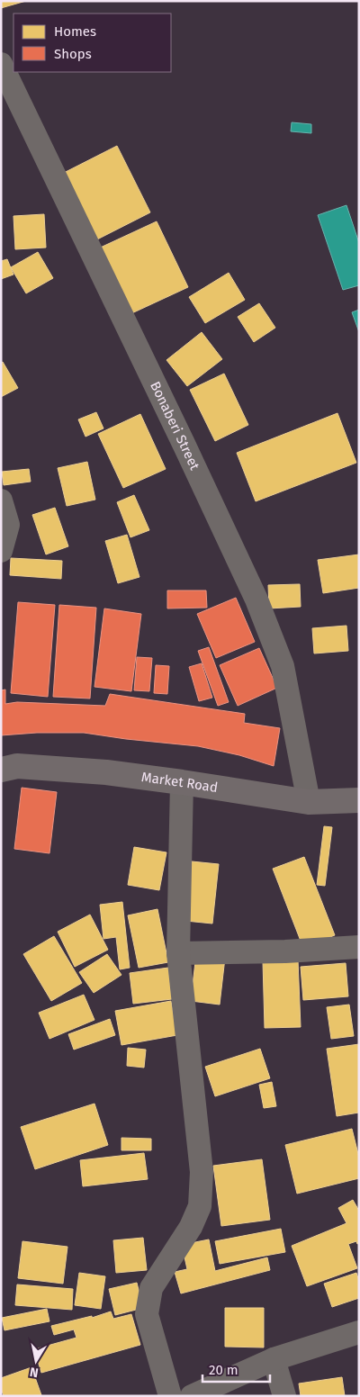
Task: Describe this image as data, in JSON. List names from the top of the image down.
{
  "streets": {
    "main road": ["Market Road"],
    "street": ["Bonaberi Street"]
  },
  "crossings": [
    ["Bonaberi Street", "Market Road"]
  ],
  "legend": ["Homes", "Shops"],
  "scale_bar": "20 m",
  "north": "bottom"
}
